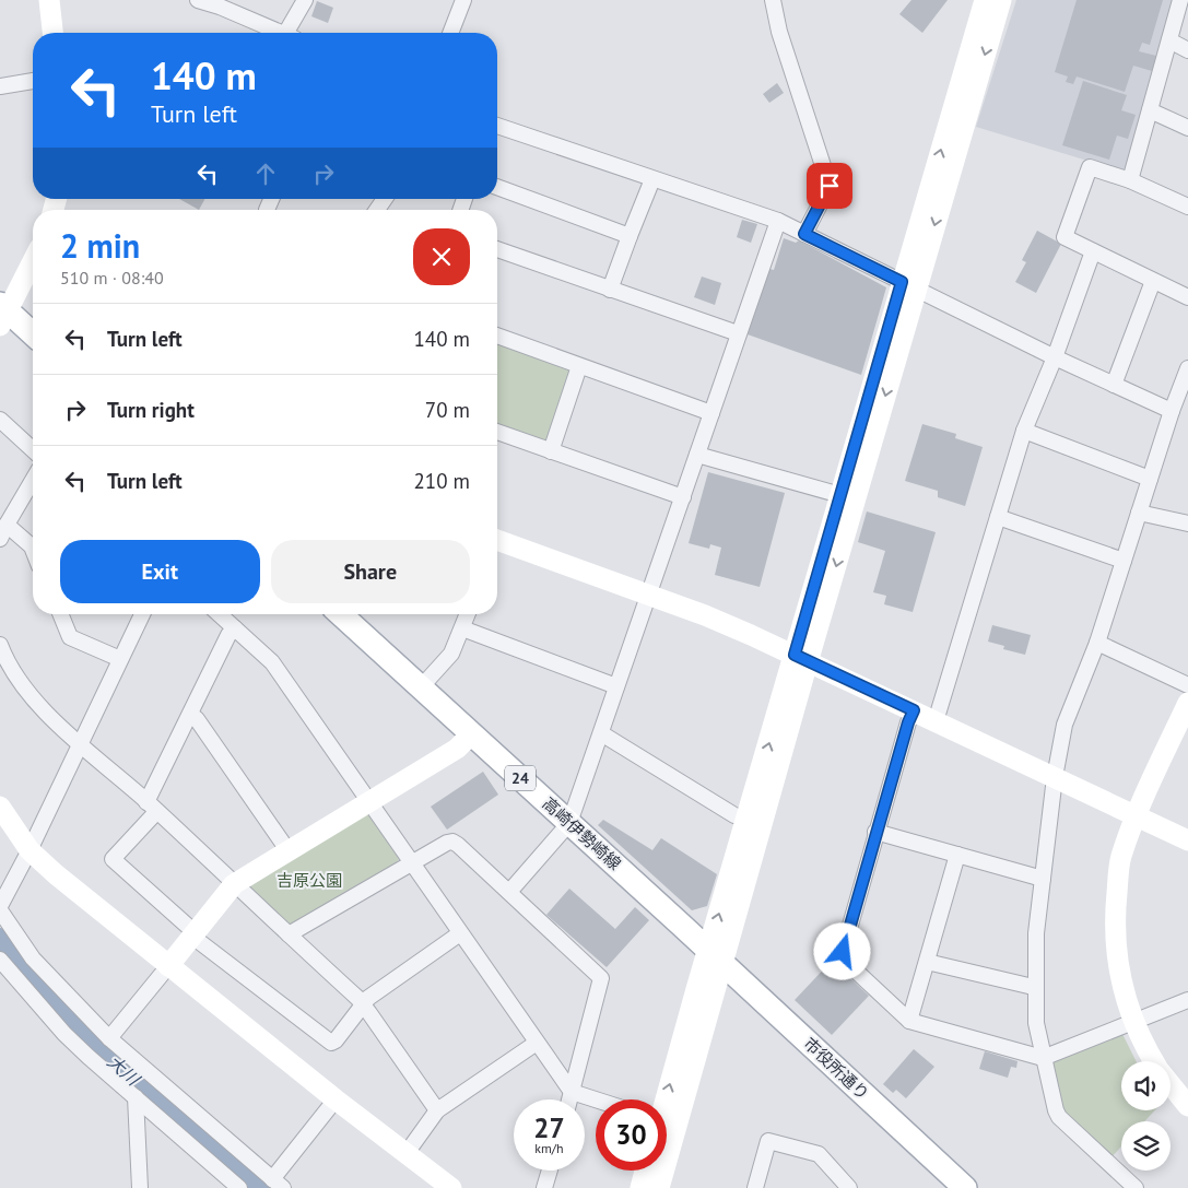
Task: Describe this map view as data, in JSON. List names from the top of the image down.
{
  "streets": {
    "main road": ["24", "高崎伊勢崎線", "市役所通り"]
  },
  "crossings": [
    ["高崎伊勢崎線", "市役所通り"]
  ],
  "water": ["大川"],
  "parks": ["吉原公園"],
  "page": {
    "turn": ["140 m", "Turn left"],
    "heading": ["2 min", "510 m · 08:40"],
    "list": [
      {
        "name": "Turn left",
        "value": "140 m"
      },
      {
        "name": "Turn right",
        "value": "70 m"
      },
      {
        "name": "Turn left",
        "value": "210 m"
      }
    ],
    "buttons": ["Exit", "Share"],
    "speed": "27 km/h",
    "limit": "30"
  }
}
